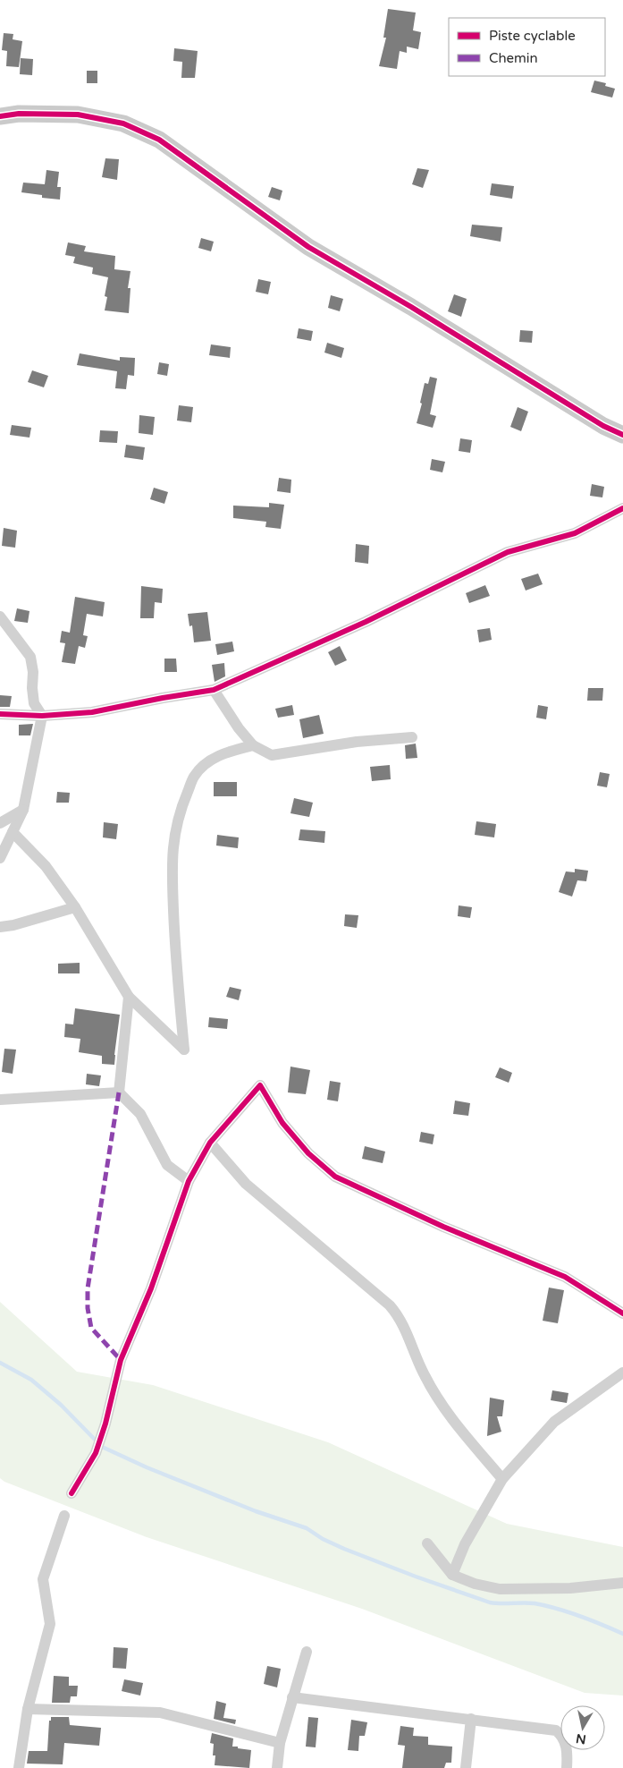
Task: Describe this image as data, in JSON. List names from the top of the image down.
{
  "legend": ["Piste cyclable", "Chemin"],
  "north": "bottom"
}
